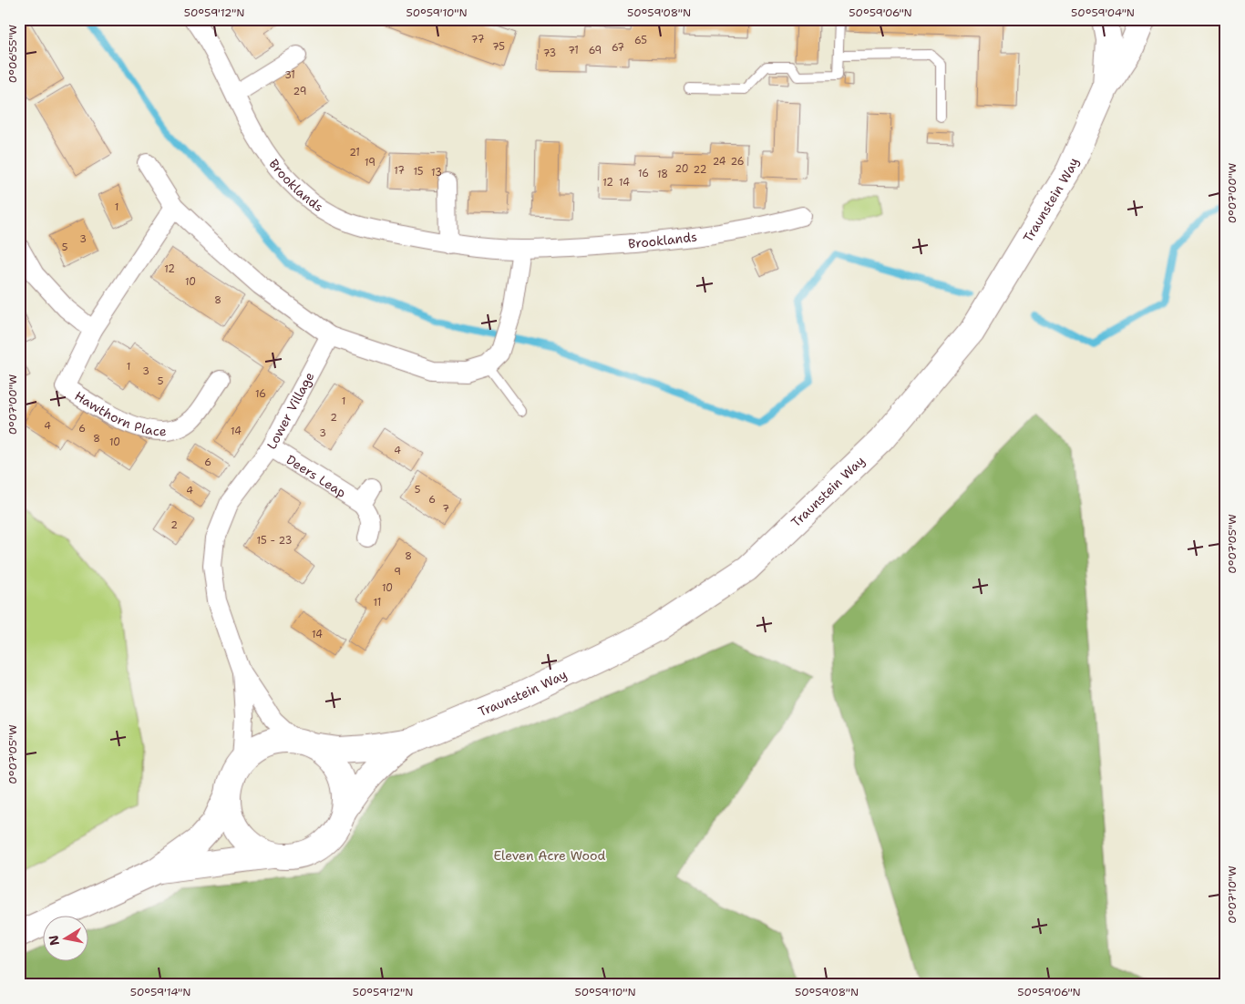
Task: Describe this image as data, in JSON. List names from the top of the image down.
{
  "streets": {
    "highway": ["Traunstein Way"],
    "street": [
      "Brooklands",
      "Lower Village",
      "Hawthorn Place",
      "Deers Leap"
    ]
  },
  "crossings": [
    ["Traunstein Way", "Lower Village"],
    ["Lower Village", "Deers Leap"]
  ],
  "parks": ["Eleven Acre Wood"],
  "house_numbers": [
    "77",
    "65",
    "75",
    "67",
    "71",
    "69",
    "73",
    "31",
    "29",
    "21",
    "24",
    "26",
    "19",
    "20",
    "22",
    "17",
    "15",
    "13",
    "16",
    "18",
    "12",
    "14",
    "1",
    "3",
    "5",
    "12",
    "10",
    "8",
    "1",
    "3",
    "5",
    "16",
    "1",
    "2",
    "4",
    "6",
    "14",
    "3",
    "8",
    "10",
    "4",
    "6",
    "5",
    "4",
    "6",
    "7",
    "2",
    "15 - 23",
    "8",
    "9",
    "10",
    "11",
    "14"
  ],
  "north": "left",
  "coordinates": [
    "50°59'12\"N",
    "50°59'10\"N",
    "50°59'08\"N",
    "50°59'06\"N",
    "50°59'04\"N",
    "0°06'55\"W",
    "0°07'00\"W",
    "0°07'05\"W",
    "0°07'10\"W",
    "50°59'14\"N"
  ]
}
